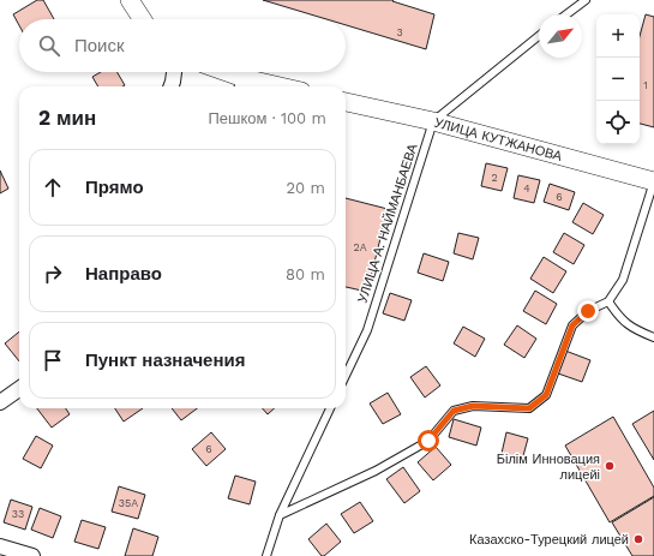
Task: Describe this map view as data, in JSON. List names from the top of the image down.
{
  "streets": {
    "street": ["УЛИЦА КУТЖАНОВА"],
    "lane": ["УЛИЦА А. НАЙМАНБАЕВА"]
  },
  "crossings": [
    ["УЛИЦА КУТЖАНОВА", "УЛИЦА А. НАЙМАНБАЕВА"]
  ],
  "places": ["Білім Инновация лицейі", "Казахско-Турецкий лицей"],
  "house_numbers": [
    "3",
    "1",
    "2",
    "4",
    "6",
    "2A",
    "6",
    "35A",
    "33"
  ],
  "north": "top right",
  "page": {
    "map_buttons": ["+", "−"],
    "search": "Поиск",
    "heading": ["2 мин", "Пешком · 100 m"],
    "list": [
      ["Прямо", "20 m"],
      ["Направо", "80 m"],
      "Пункт назначения"
    ]
  }
}
